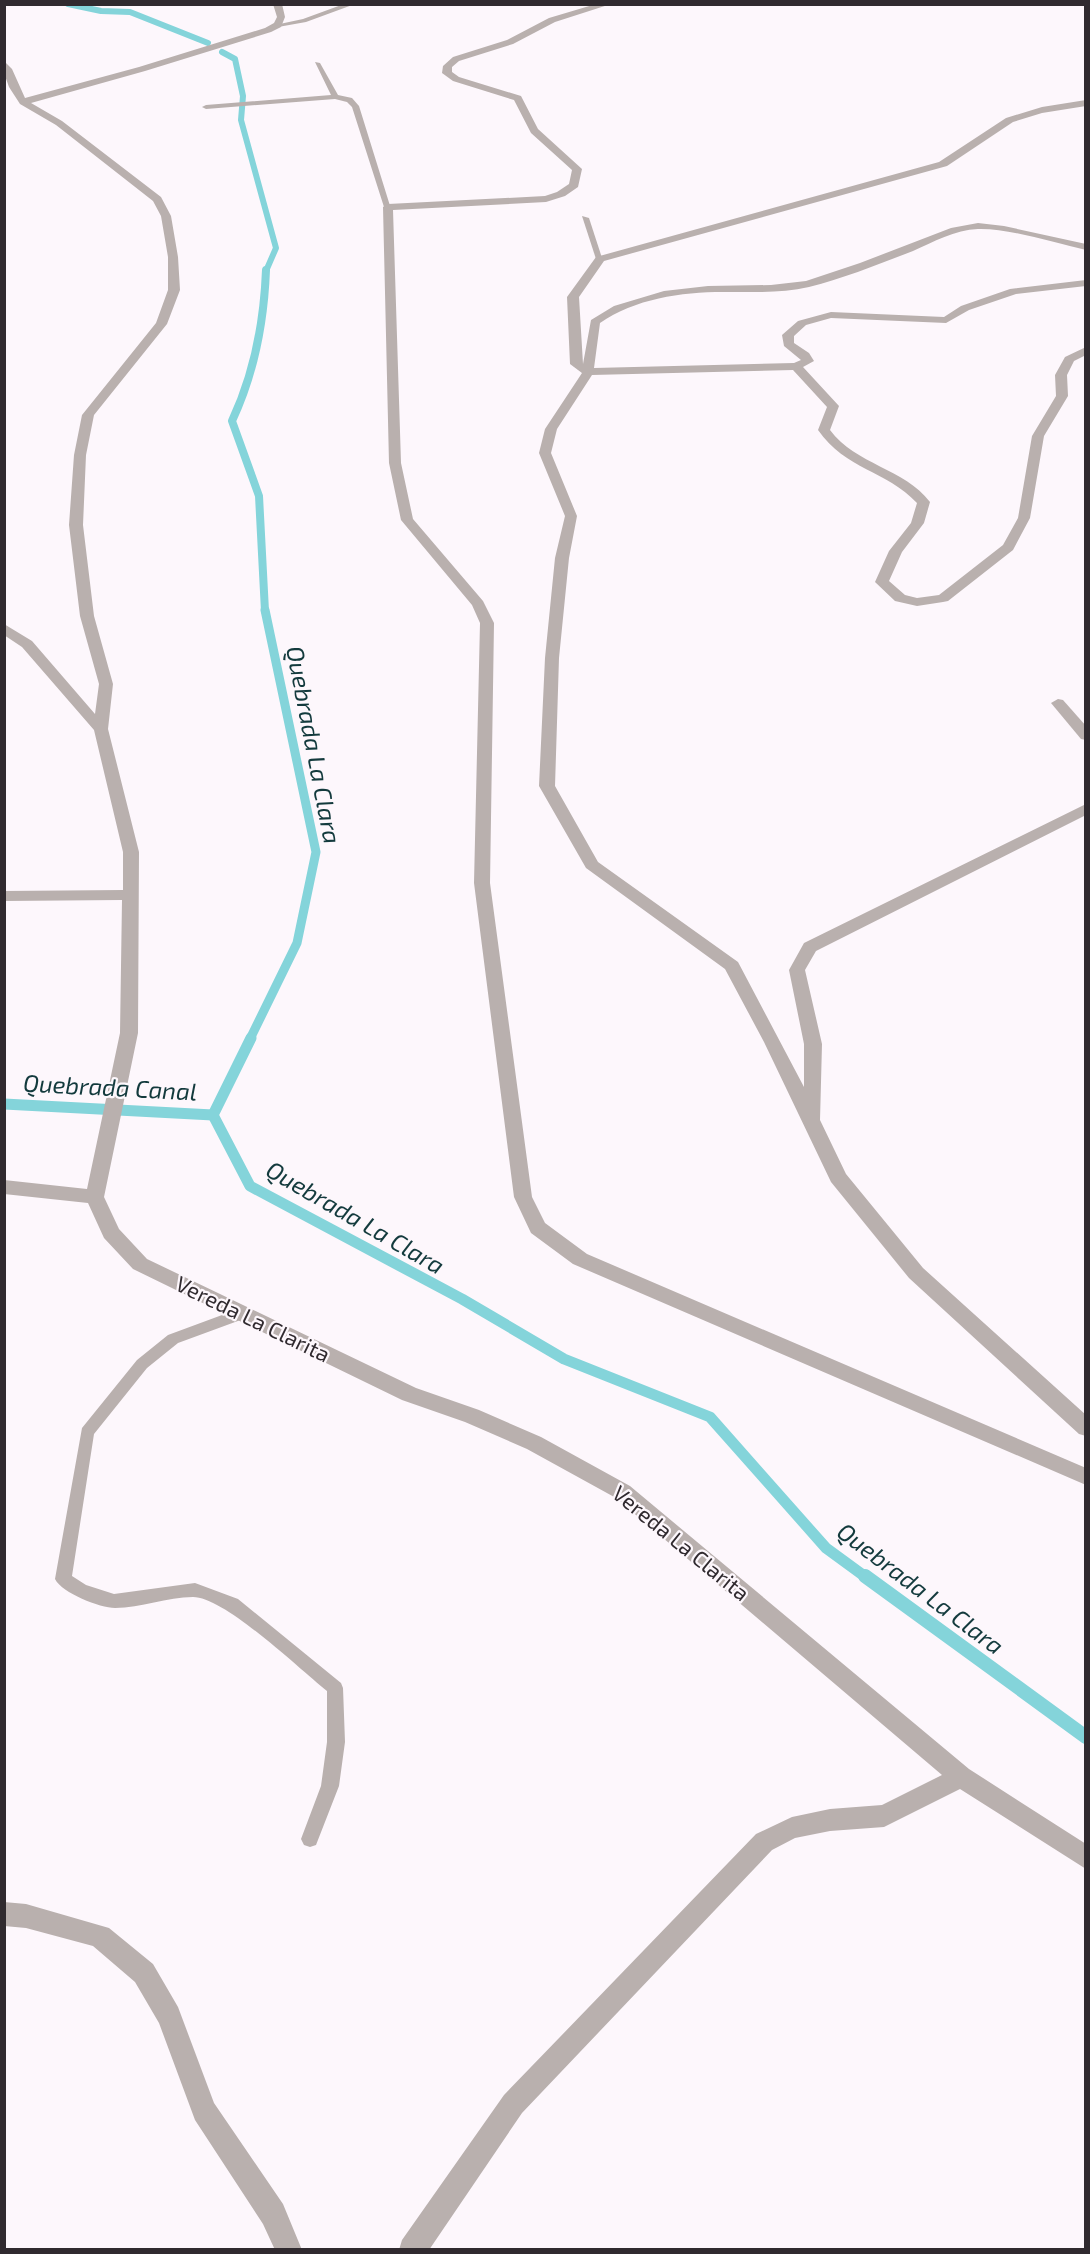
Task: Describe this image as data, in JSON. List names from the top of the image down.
{
  "streets": {
    "street": ["Vereda La Clarita"]
  },
  "water": ["Quebrada La Clara", "Quebrada Canal"]
}
